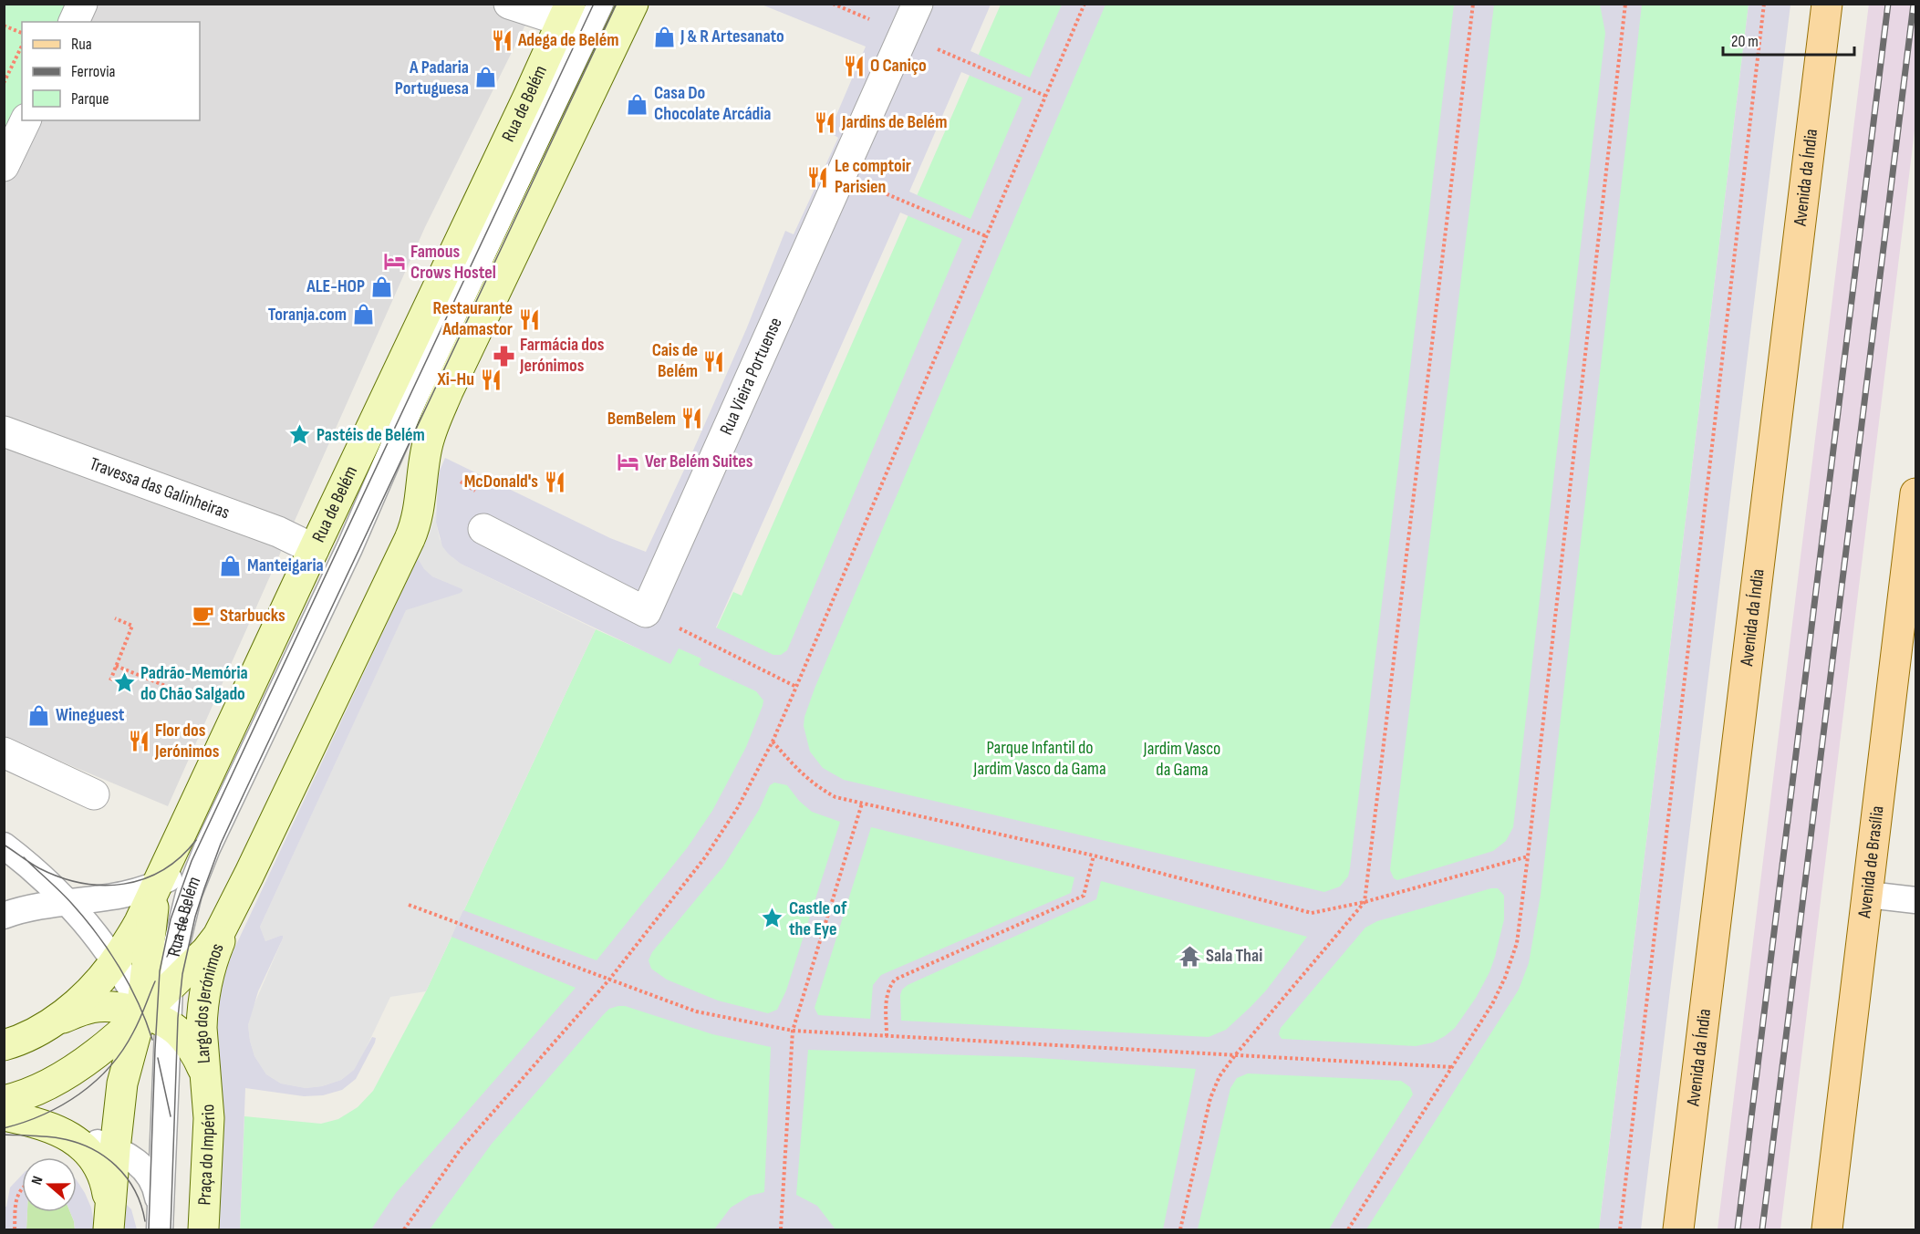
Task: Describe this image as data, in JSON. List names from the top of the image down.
{
  "streets": {
    "main road": [
      "Rua de Belém",
      "Avenida da Índia",
      "Avenida de Brasília",
      "Largo dos Jerónimos",
      "Praça do Império"
    ],
    "street": ["Rua Vieira Portuense", "Travessa das Galinheiras"]
  },
  "crossings": [
    ["Rua de Belém", "Travessa das Galinheiras"],
    ["Rua de Belém", "Largo dos Jerónimos"],
    ["Largo dos Jerónimos", "Praça do Império"]
  ],
  "parks": ["Parque Infantil do Jardim Vasco da Gama", "Jardim Vasco da Gama"],
  "places": {
    "shop": [
      "J & R Artesanato",
      "A Padaria Portuguesa",
      "Casa Do Chocolate Arcádia",
      "ALE-HOP",
      "Toranja.com",
      "Manteigaria",
      "Wineguest"
    ],
    "restaurant": [
      "Adega de Belém",
      "O Caniço",
      "Jardins de Belém",
      "Le comptoir Parisien",
      "Restaurante Adamastor",
      "Cais de Belém",
      "Xi-Hu",
      "BemBelem",
      "McDonald's",
      "Flor dos Jerónimos"
    ],
    "hotel": ["Famous Crows Hostel", "Ver Belém Suites"],
    "pharmacy": ["Farmácia dos Jerónimos"],
    "place": ["Pastéis de Belém", "Padrão-Memória do Chão Salgado", "Castle of the Eye"],
    "cafe": ["Starbucks"],
    "temple": ["Sala Thai"]
  },
  "legend": ["Rua", "Ferrovia", "Parque"],
  "scale_bar": "20 m",
  "north": "left"
}
